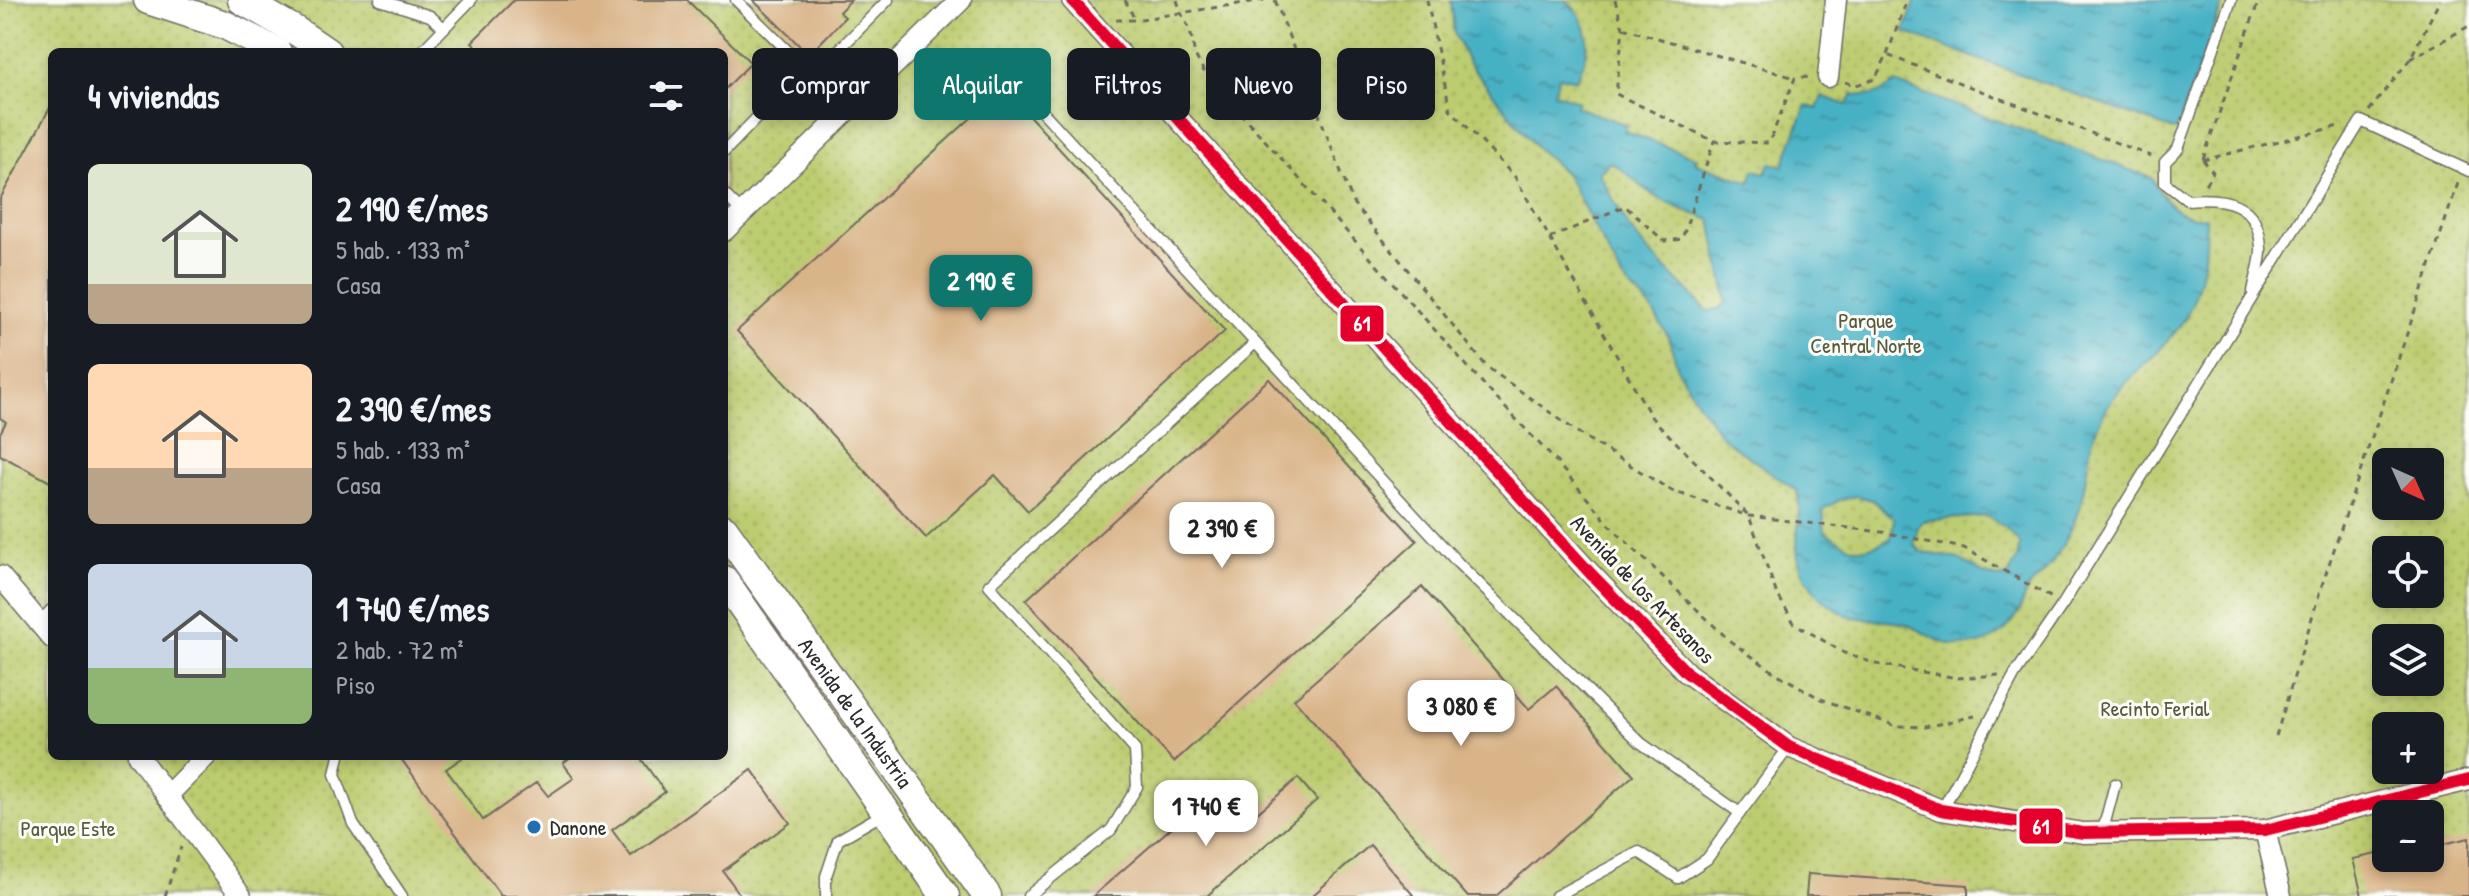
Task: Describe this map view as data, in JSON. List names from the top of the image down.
{
  "streets": {
    "street": ["Avenida de los Artesanos", "Avenida de la Industria"]
  },
  "parks": ["Parque Central Norte", "Recinto Ferial", "Parque Este"],
  "places": ["Danone"],
  "lines": ["transit line 61"],
  "north": "bottom right",
  "page": {
    "chip": [
      "Comprar",
      "Alquilar",
      "Filtros",
      "Nuevo",
      "Piso"
    ],
    "heading": "4 viviendas",
    "list": [
      {
        "name": "2 190 €/mes",
        "note": "5 hab. · 133 m² · Casa"
      },
      {
        "name": "2 390 €/mes",
        "note": "5 hab. · 133 m² · Casa"
      },
      {
        "name": "1 740 €/mes",
        "note": "2 hab. · 72 m² · Piso"
      }
    ],
    "price": [
      "2 190 €",
      "2 390 €",
      "3 080 €",
      "1 740 €"
    ],
    "map_buttons": ["+", "−"]
  }
}
